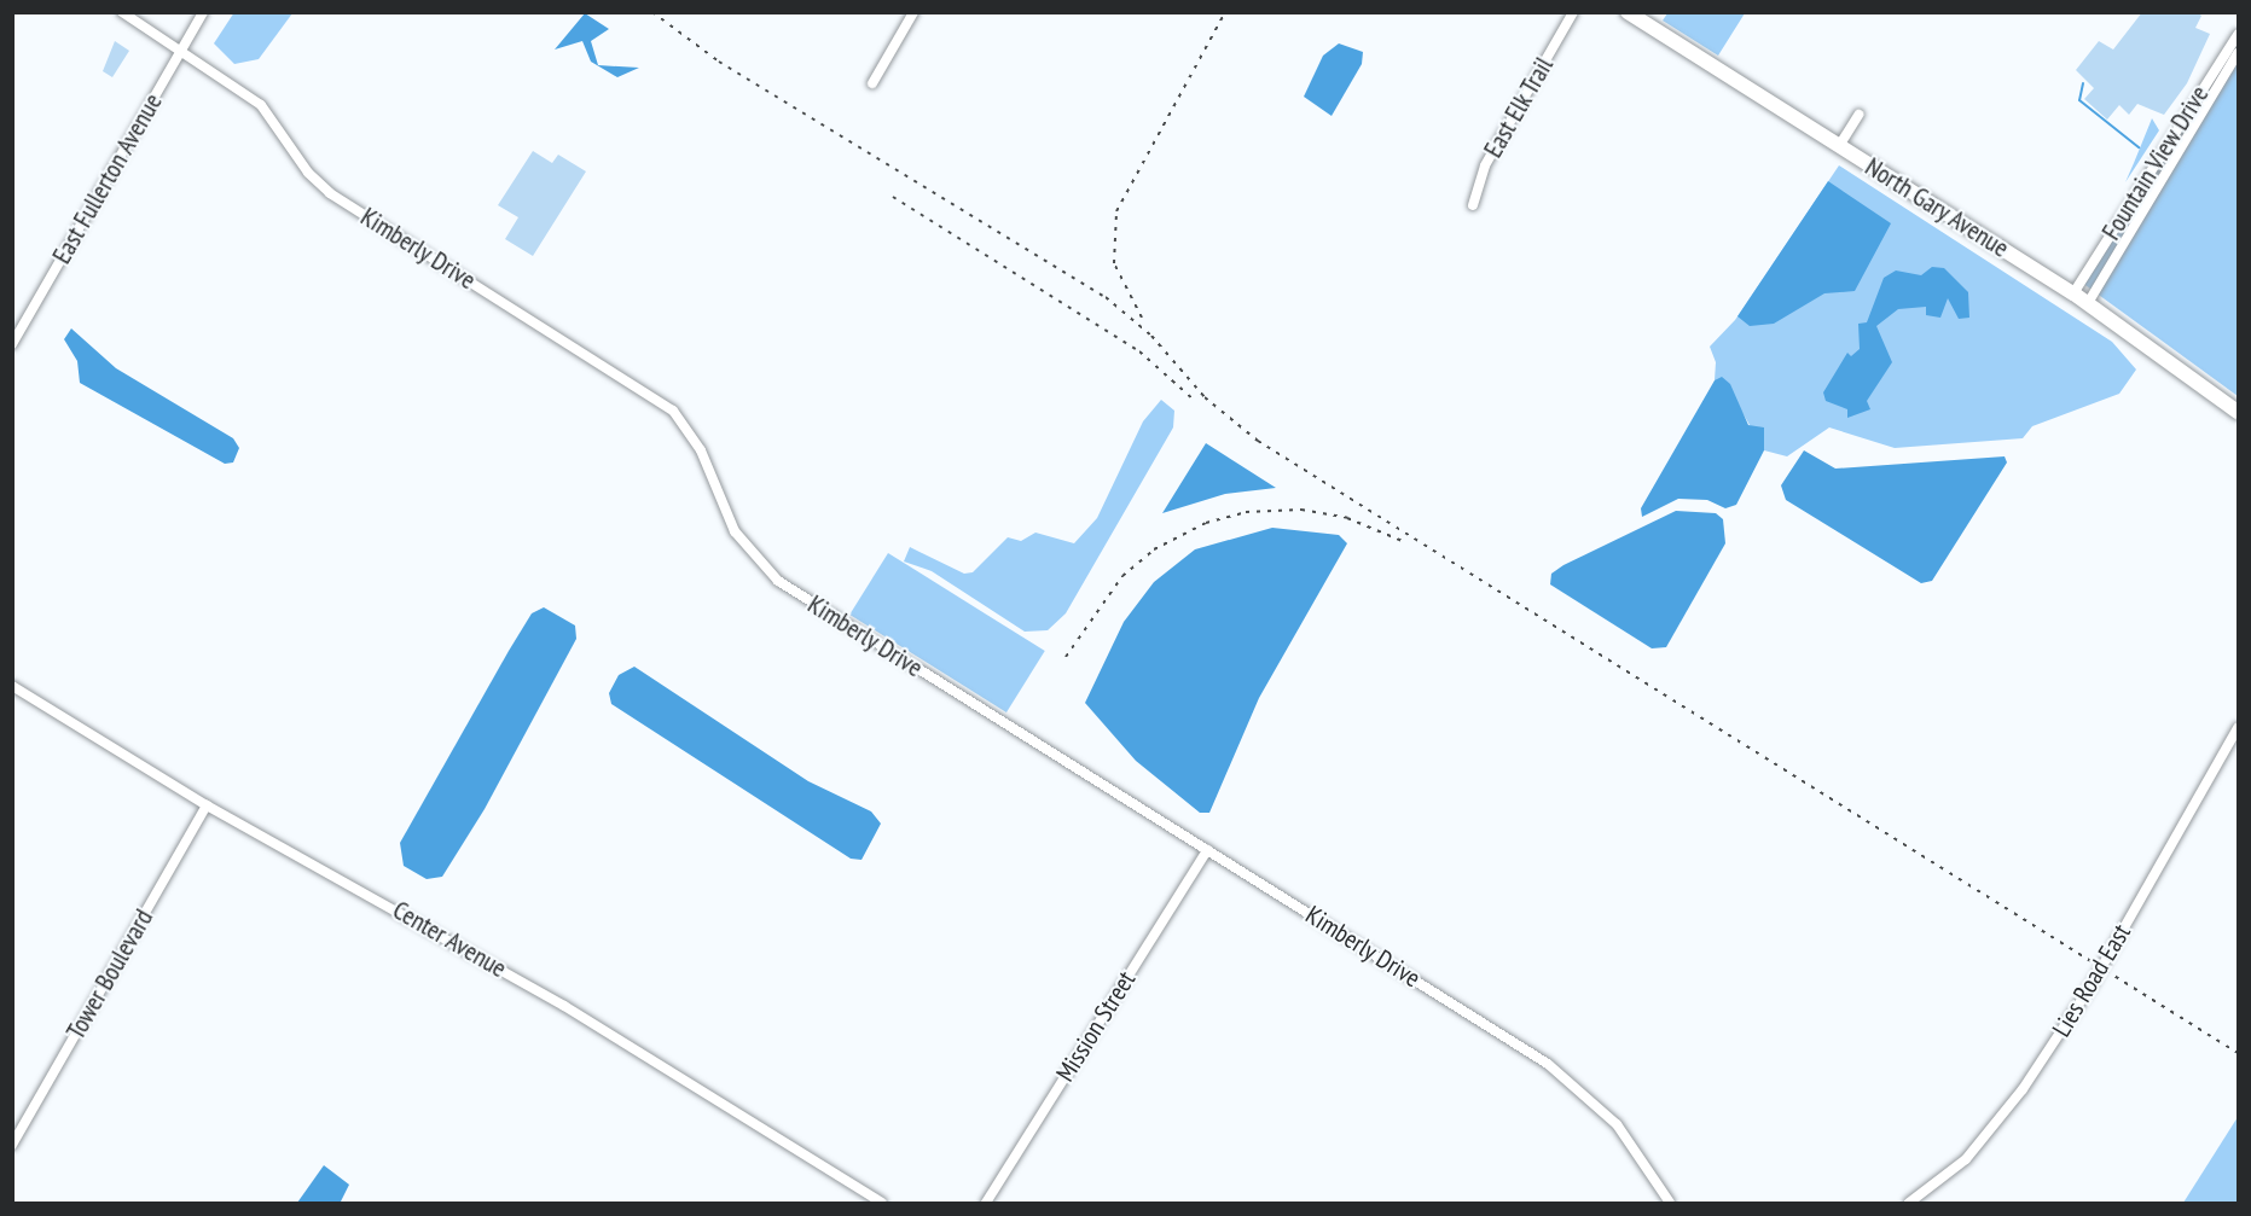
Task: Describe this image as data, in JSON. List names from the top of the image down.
{
  "streets": {
    "street": [
      "East Elk Trail",
      "Fountain View Drive",
      "East Fullerton Avenue",
      "North Gary Avenue",
      "Kimberly Drive",
      "Center Avenue",
      "Tower Boulevard",
      "Lies Road East",
      "Mission Street"
    ]
  },
  "crossings": [
    ["Fountain View Drive", "North Gary Avenue"],
    ["East Fullerton Avenue", "Kimberly Drive"],
    ["Kimberly Drive", "Mission Street"],
    ["Center Avenue", "Tower Boulevard"]
  ]
}
